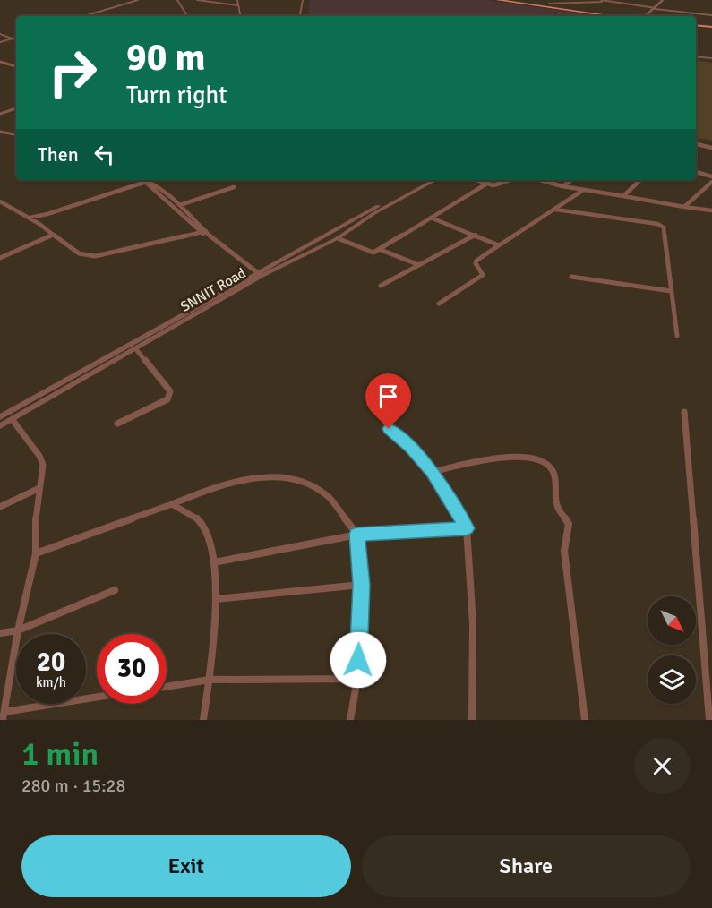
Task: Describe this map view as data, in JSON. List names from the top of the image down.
{
  "streets": {
    "street": ["SNNIT Road"]
  },
  "north": "bottom right",
  "page": {
    "turn": ["90 m", "Turn right"],
    "then": "Then",
    "speed": "20 km/h",
    "limit": "30",
    "heading": ["1 min", "280 m · 15:28"],
    "buttons": ["Exit", "Share"]
  }
}
